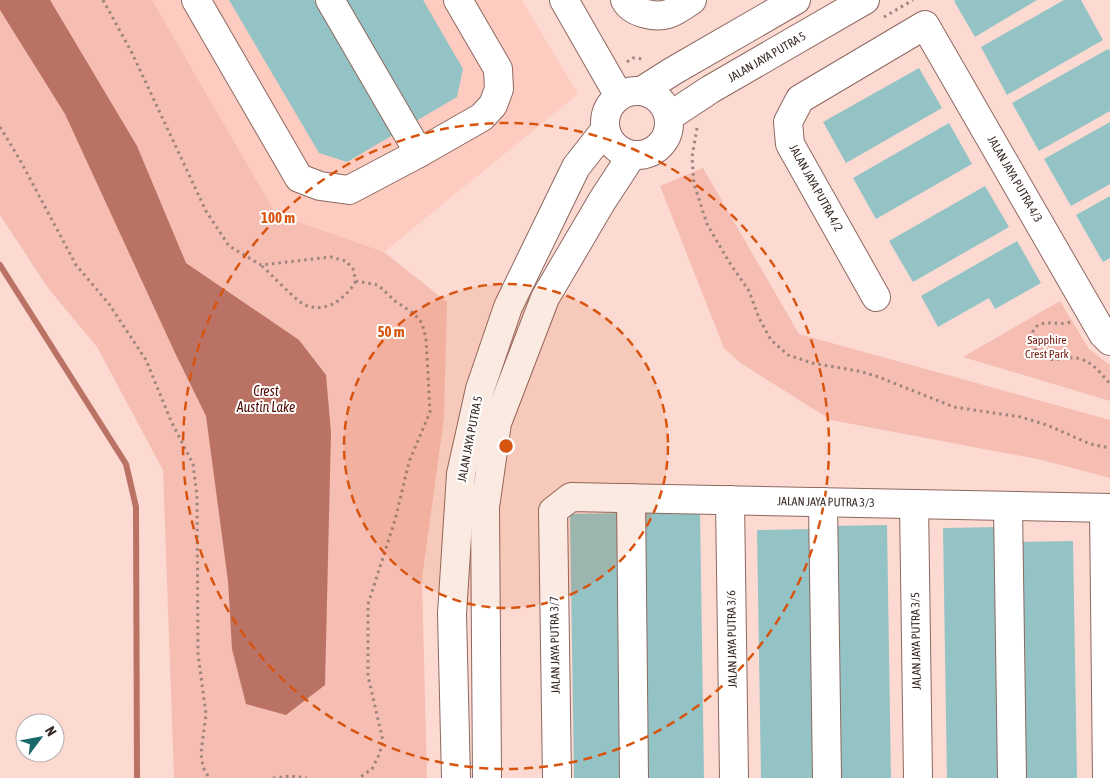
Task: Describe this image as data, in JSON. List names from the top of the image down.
{
  "streets": {
    "street": [
      "JALAN JAYA PUTRA 5",
      "JALAN JAYA PUTRA 4/3",
      "JALAN JAYA PUTRA 4/2",
      "JALAN JAYA PUTRA 3/3",
      "JALAN JAYA PUTRA 3/6",
      "JALAN JAYA PUTRA 3/5",
      "JALAN JAYA PUTRA 3/7"
    ]
  },
  "crossings": [
    ["JALAN JAYA PUTRA 4/3", "JALAN JAYA PUTRA 4/2"],
    ["JALAN JAYA PUTRA 3/3", "JALAN JAYA PUTRA 3/6"],
    ["JALAN JAYA PUTRA 3/3", "JALAN JAYA PUTRA 3/5"],
    ["JALAN JAYA PUTRA 3/3", "JALAN JAYA PUTRA 3/7"]
  ],
  "water": ["Crest Austin Lake"],
  "parks": ["Sapphire Crest Park"],
  "north": "top right",
  "rings": ["100 m", "50 m"]
}
